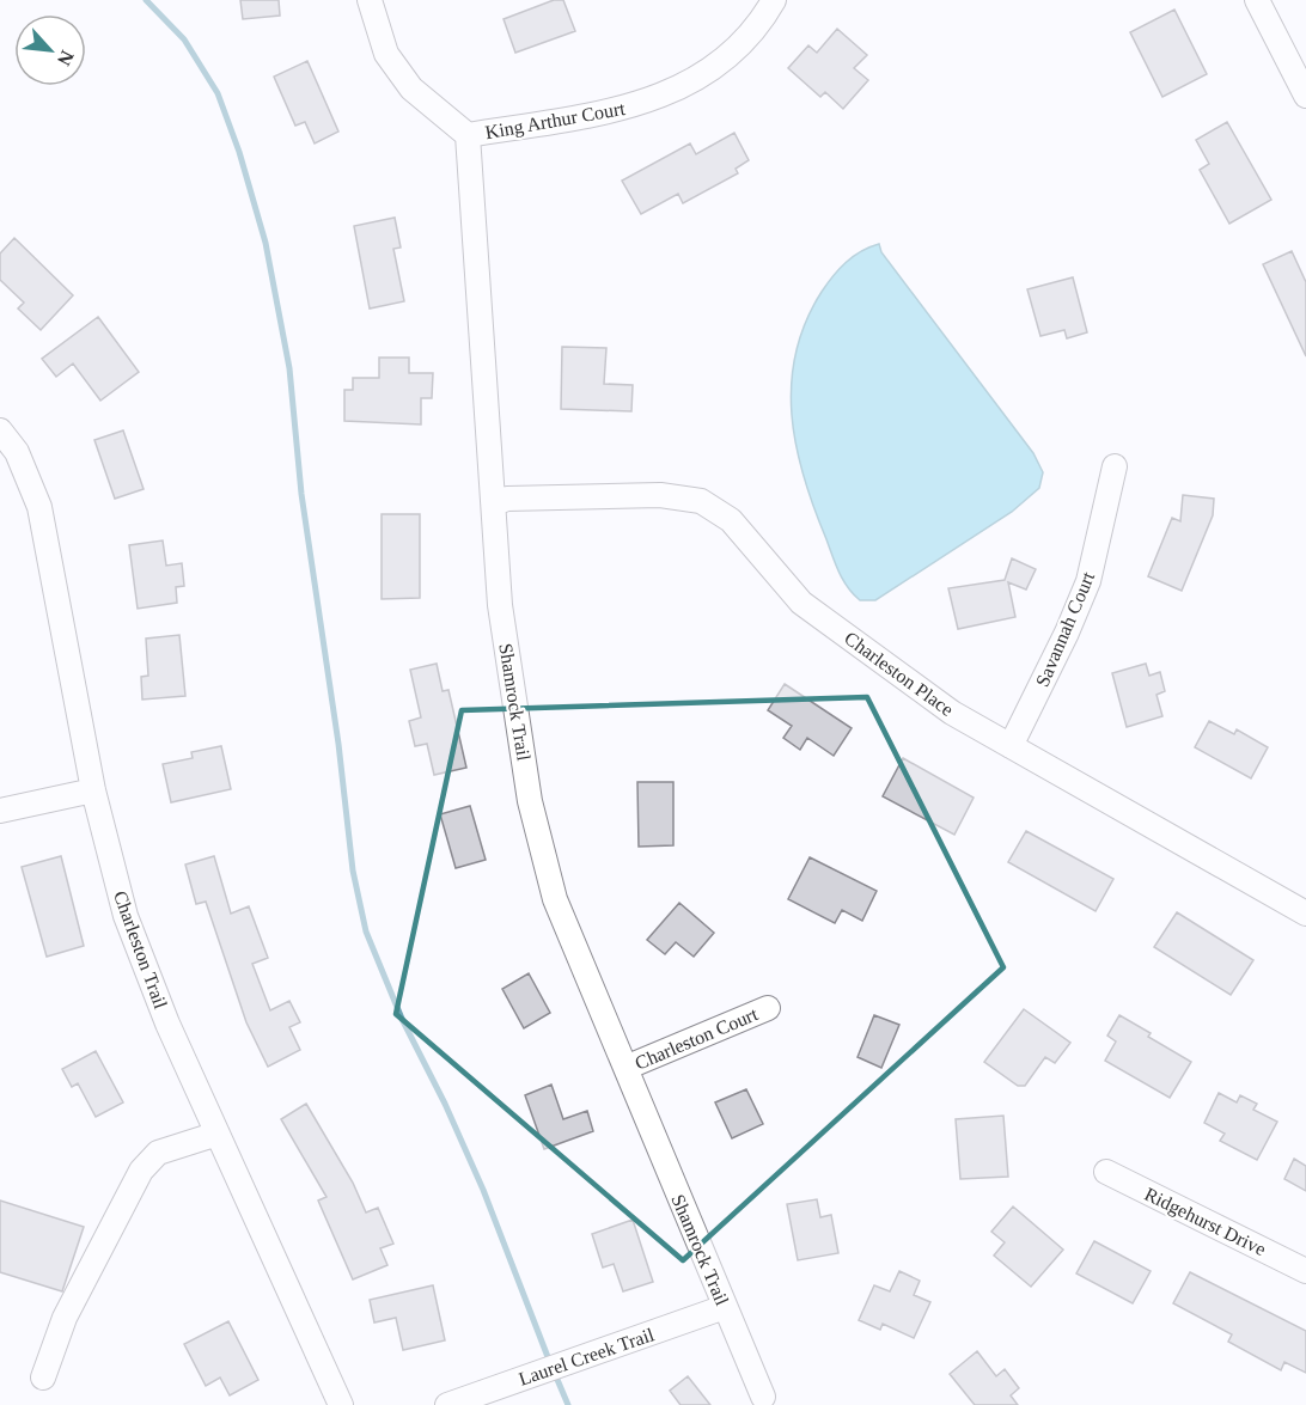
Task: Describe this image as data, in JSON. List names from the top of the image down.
{
  "streets": {
    "street": [
      "King Arthur Court",
      "Savannah Court",
      "Charleston Place",
      "Shamrock Trail",
      "Charleston Trail",
      "Charleston Court",
      "Ridgehurst Drive",
      "Laurel Creek Trail"
    ]
  },
  "crossings": [
    ["King Arthur Court", "Shamrock Trail"],
    ["Savannah Court", "Charleston Place"],
    ["Charleston Place", "Shamrock Trail"],
    ["Shamrock Trail", "Charleston Court"],
    ["Shamrock Trail", "Laurel Creek Trail"]
  ],
  "north": "bottom right"
}
